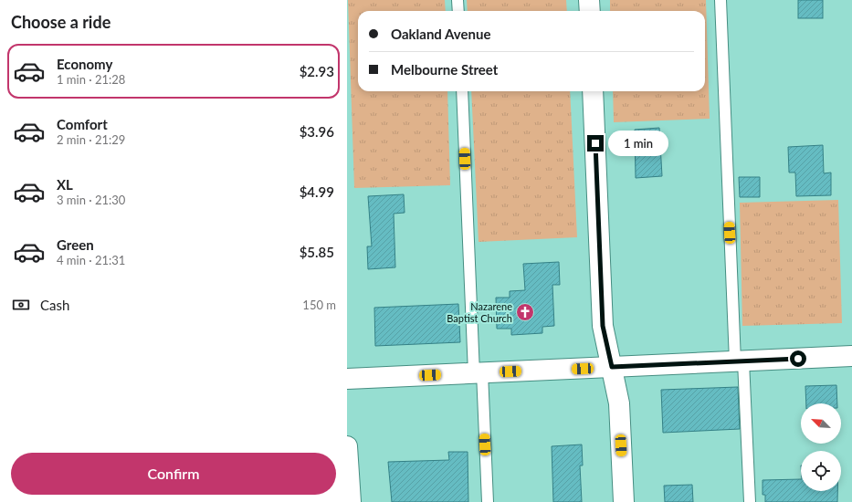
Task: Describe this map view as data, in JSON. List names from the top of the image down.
{
  "places": {
    "church": ["Nazarene Baptist Church"]
  },
  "north": "top left",
  "page": {
    "heading": "Choose a ride",
    "banner": ["Oakland Avenue", "Melbourne Street"],
    "list": [
      {
        "name": "Economy",
        "note": "1 min · 21:28",
        "value": "$2.93"
      },
      {
        "name": "Comfort",
        "note": "2 min · 21:29",
        "value": "$3.96"
      },
      {
        "name": "XL",
        "note": "3 min · 21:30",
        "value": "$4.99"
      },
      {
        "name": "Green",
        "note": "4 min · 21:31",
        "value": "$5.85"
      }
    ],
    "bubble": "1 min",
    "pay": ["Cash", "150 m"],
    "buttons": "Confirm"
  }
}
